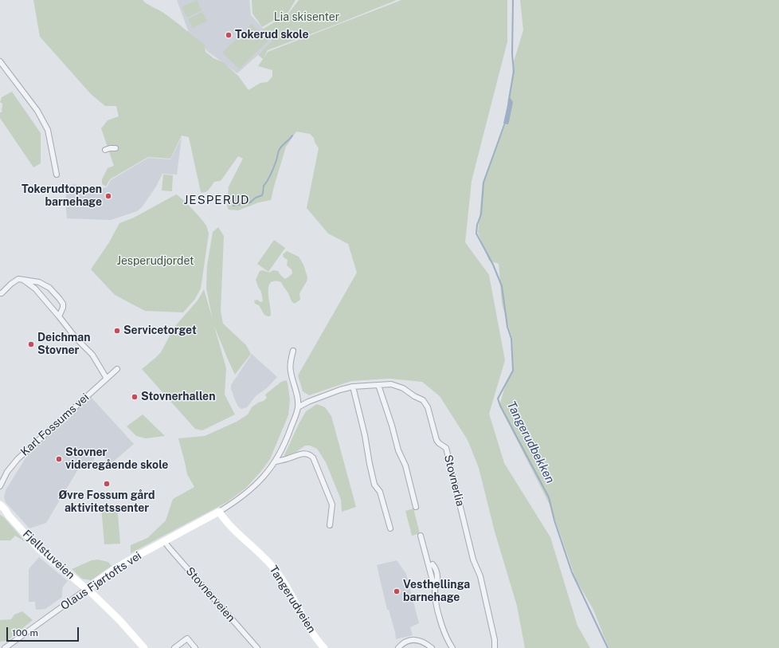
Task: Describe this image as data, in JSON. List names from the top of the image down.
{
  "streets": {
    "street": [
      "Karl Fossums vei",
      "Stovnerlia",
      "Fjellstuveien",
      "Olaus Fjørtofts vei",
      "Stovnerveien",
      "Tangerudveien"
    ]
  },
  "crossings": [
    ["Fjellstuveien", "Olaus Fjørtofts vei"],
    ["Olaus Fjørtofts vei", "Stovnerveien"],
    ["Olaus Fjørtofts vei", "Tangerudveien"]
  ],
  "districts": ["JESPERUD"],
  "water": ["Tangerudbekken"],
  "parks": ["Lia skisenter", "Jesperudjordet"],
  "places": [
    "Tokerud skole",
    "Tokerudtoppen barnehage",
    "Servicetorget",
    "Deichman Stovner",
    "Stovnerhallen",
    "Stovner videregående skole",
    "Øvre Fossum gård aktivitetssenter",
    "Vesthellinga barnehage"
  ],
  "scale_bar": "100 m"
}
